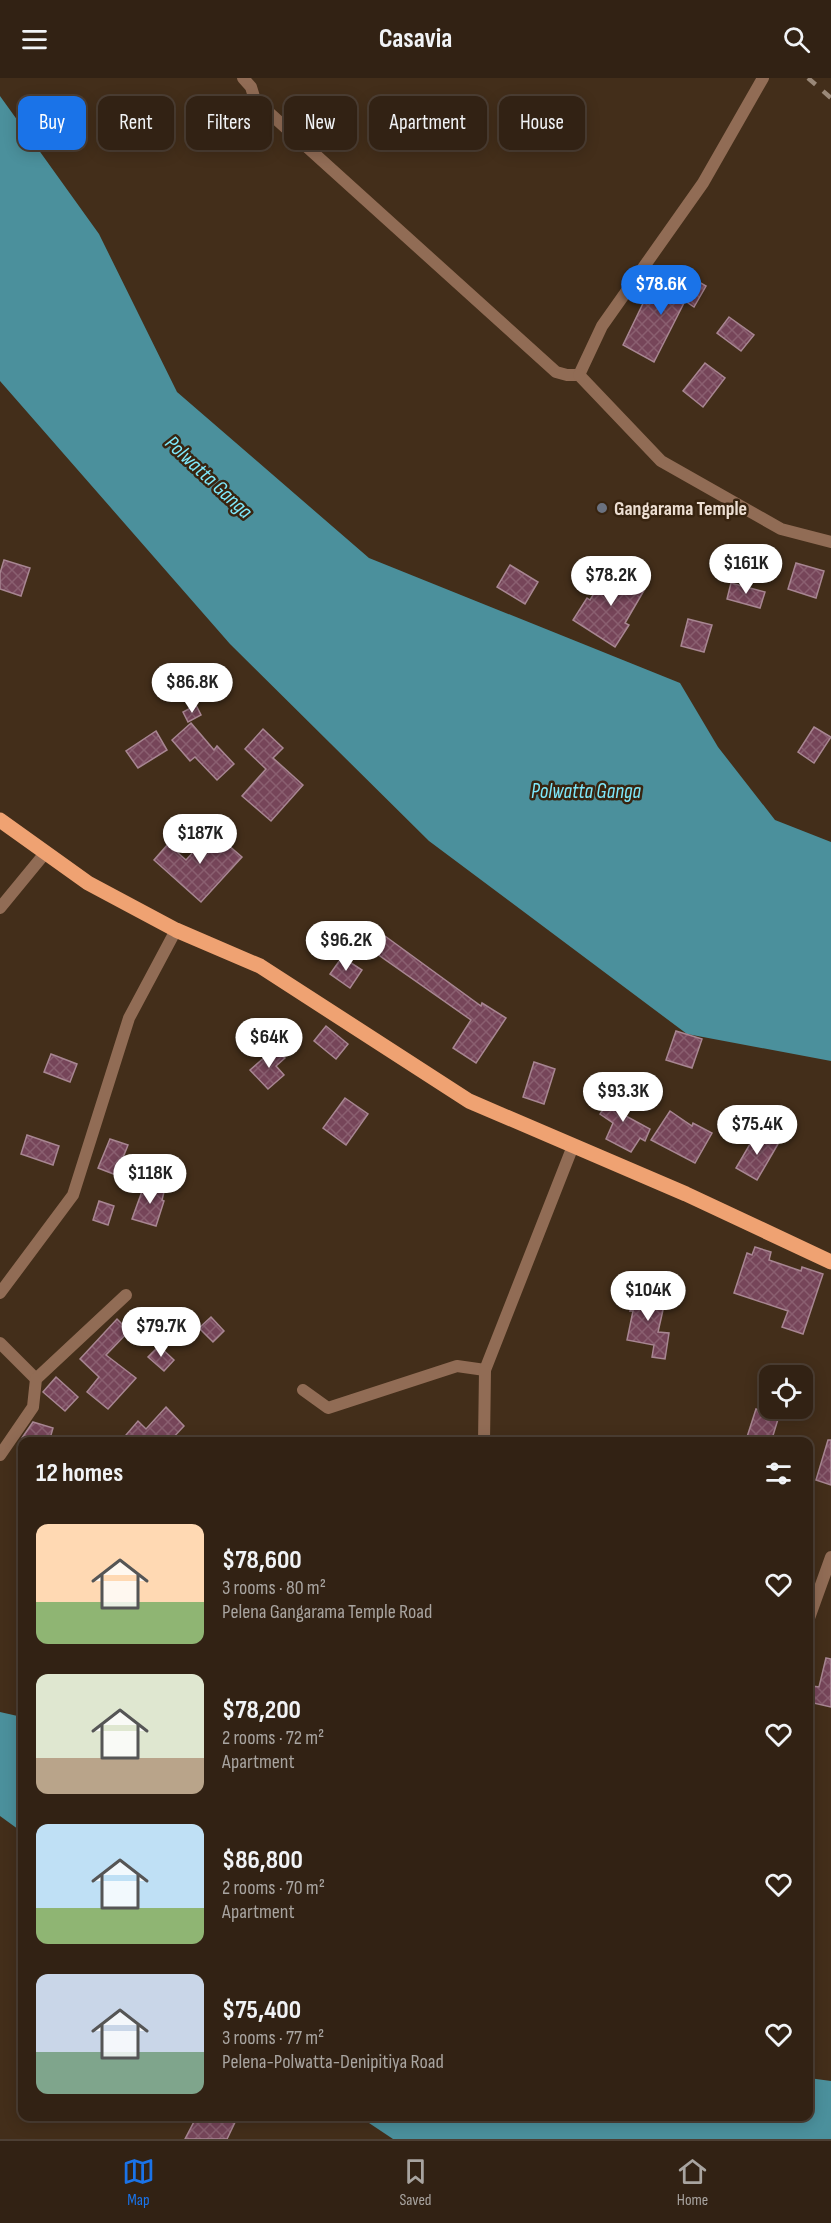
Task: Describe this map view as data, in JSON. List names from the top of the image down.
{
  "water": ["Polwatta Ganga"],
  "places": ["Gangarama Temple"],
  "page": {
    "header": "Casavia",
    "chip": [
      "Buy",
      "Rent",
      "Filters",
      "New",
      "Apartment",
      "House"
    ],
    "price": [
      "$78.6K",
      "$161K",
      "$78.2K",
      "$86.8K",
      "$187K",
      "$96.2K",
      "$64K",
      "$93.3K",
      "$75.4K",
      "$118K",
      "$104K",
      "$79.7K"
    ],
    "heading": "12 homes",
    "list": [
      {
        "name": "$78,600",
        "note": "3 rooms · 80 m² · Pelena Gangarama Temple Road"
      },
      {
        "name": "$78,200",
        "note": "2 rooms · 72 m² · Apartment"
      },
      {
        "name": "$86,800",
        "note": "2 rooms · 70 m² · Apartment"
      },
      {
        "name": "$75,400",
        "note": "3 rooms · 77 m² · Pelena-Polwatta-Denipitiya Road"
      }
    ],
    "tabs": ["Map", "Saved", "Home"]
  }
}
